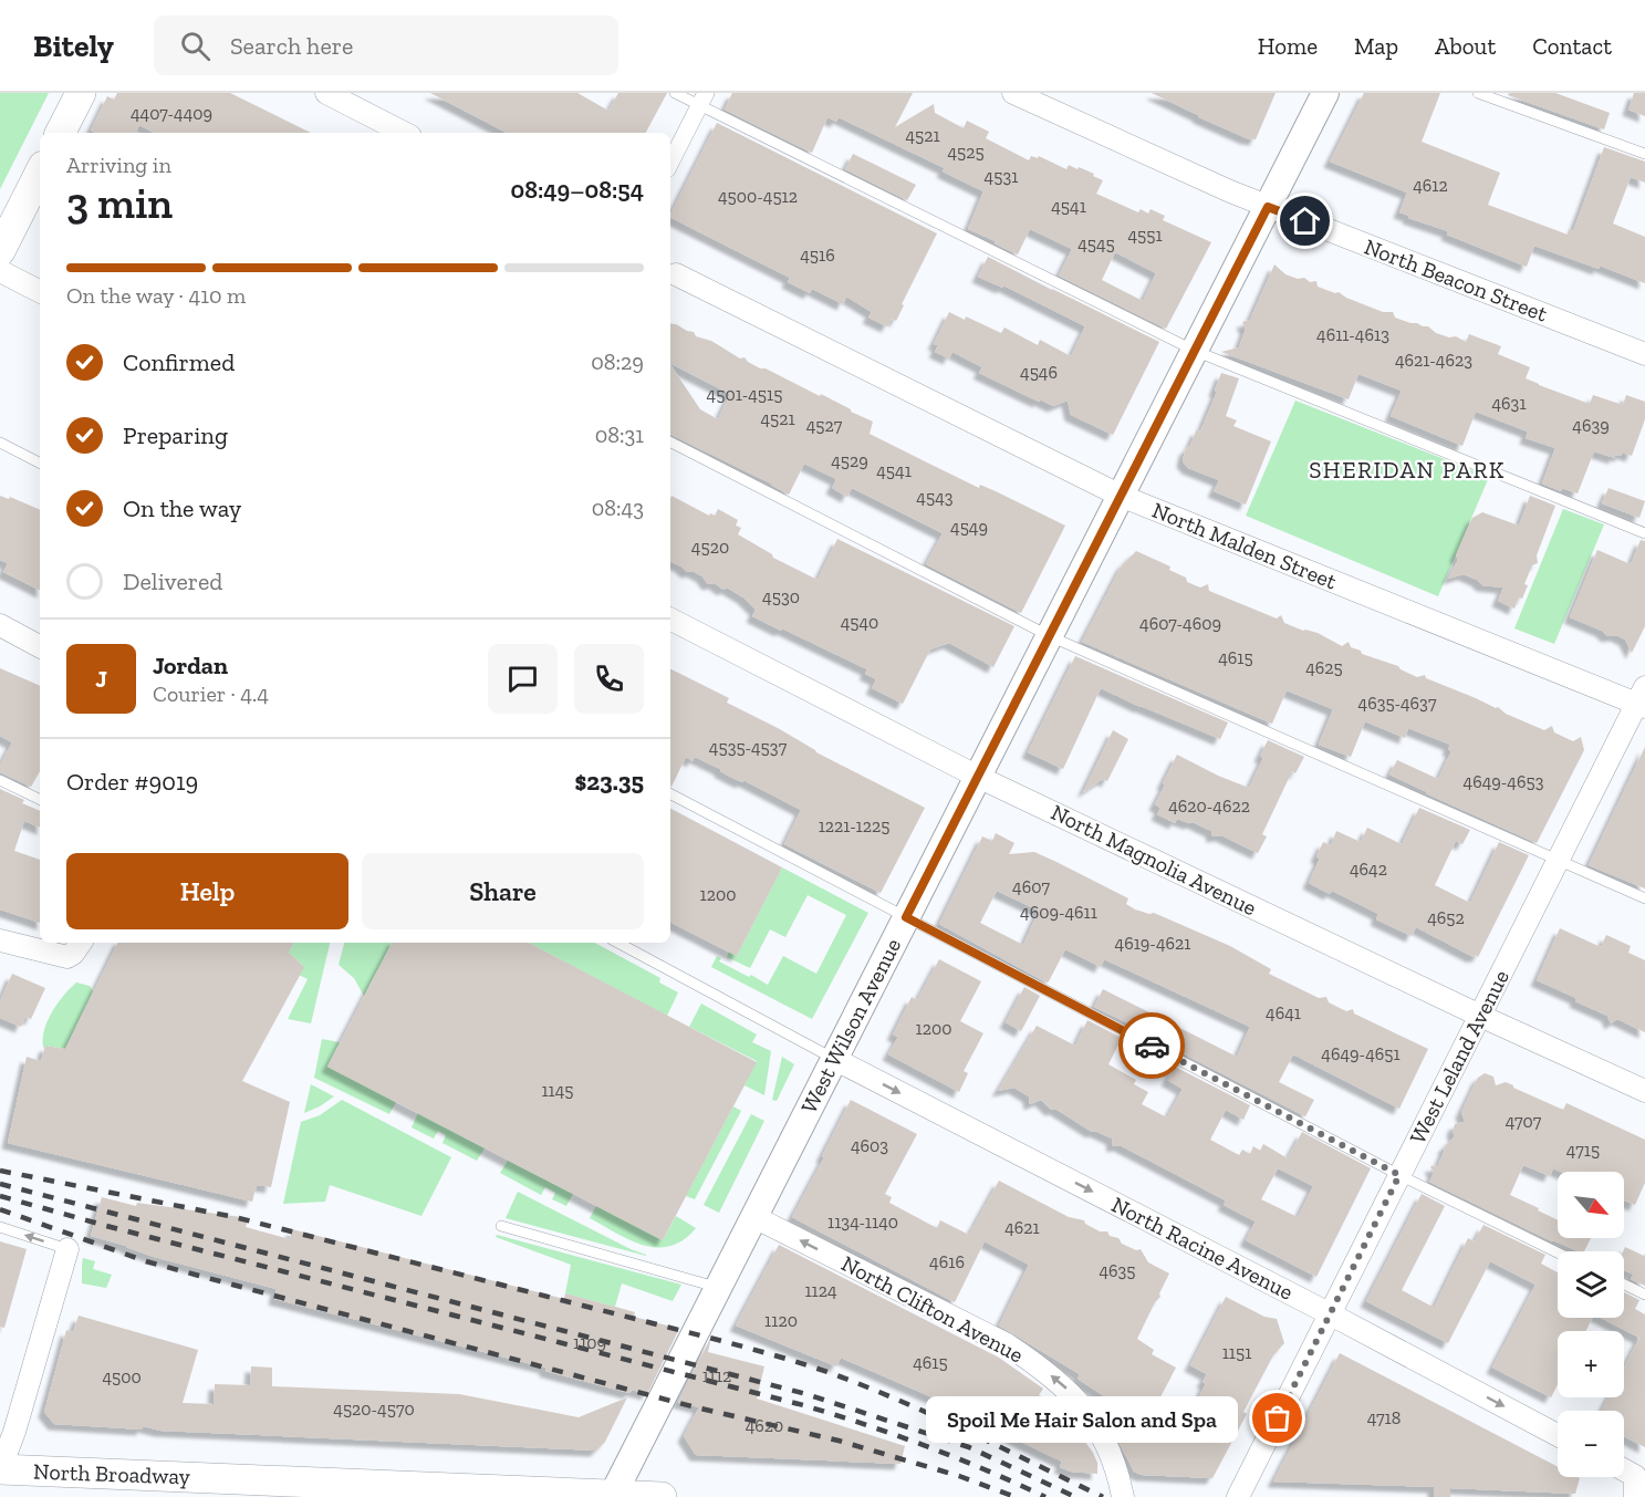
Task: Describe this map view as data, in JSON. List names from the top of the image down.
{
  "streets": {
    "main road": ["North Broadway"],
    "street": [
      "North Beacon Street",
      "North Malden Street",
      "North Magnolia Avenue",
      "West Wilson Avenue",
      "West Leland Avenue",
      "North Racine Avenue",
      "North Clifton Avenue"
    ]
  },
  "crossings": [
    ["North Beacon Street", "West Wilson Avenue"],
    ["North Malden Street", "West Wilson Avenue"],
    ["North Malden Street", "West Leland Avenue"],
    ["North Magnolia Avenue", "West Wilson Avenue"],
    ["North Magnolia Avenue", "West Leland Avenue"],
    ["West Wilson Avenue", "North Racine Avenue"],
    ["West Wilson Avenue", "North Clifton Avenue"],
    ["West Wilson Avenue", "North Broadway"],
    ["West Leland Avenue", "North Racine Avenue"]
  ],
  "one_way": ["North Racine Avenue", "North Clifton Avenue"],
  "districts": ["SHERIDAN PARK"],
  "places": ["Spoil Me Hair Salon and Spa"],
  "house_numbers": [
    "4407-4409",
    "4521",
    "4525",
    "4531",
    "4612",
    "4500-4512",
    "4541",
    "4551",
    "4545",
    "4516",
    "4611-4613",
    "4621-4623",
    "4546",
    "4501-4515",
    "4631",
    "4521",
    "4527",
    "4639",
    "4529",
    "4541",
    "4543",
    "4549",
    "4520",
    "4530",
    "4540",
    "4607-4609",
    "4615",
    "4625",
    "4635-4637",
    "4535-4537",
    "4649-4653",
    "4620-4622",
    "1221-1225",
    "4642",
    "4607",
    "1200",
    "4609-4611",
    "4652",
    "4619-4621",
    "4641",
    "1200",
    "4649-4651",
    "1145",
    "4707",
    "4603",
    "4715",
    "1134-1140",
    "4621",
    "4616",
    "4635",
    "1124",
    "1120",
    "1109",
    "1151",
    "4615",
    "1112",
    "4500",
    "4520-4570",
    "4718",
    "4620"
  ],
  "north": "bottom right",
  "page": {
    "header": "Bitely",
    "search": "Search here",
    "nav": [
      "Home",
      "Map",
      "About",
      "Contact"
    ],
    "heading": ["3 min", "Arriving in", "08:49–08:54"],
    "panel": [
      "Jordan",
      "Courier · 4.4",
      "Order #9019",
      "$23.35"
    ],
    "bar": "On the way · 410 m",
    "list": [
      ["Confirmed", "08:29"],
      ["Preparing", "08:31"],
      ["On the way", "08:43"],
      "Delivered"
    ],
    "round": "J",
    "buttons": ["Help", "Share"],
    "map_buttons": ["+", "−"],
    "bubble": "Spoil Me Hair Salon and Spa"
  }
}
